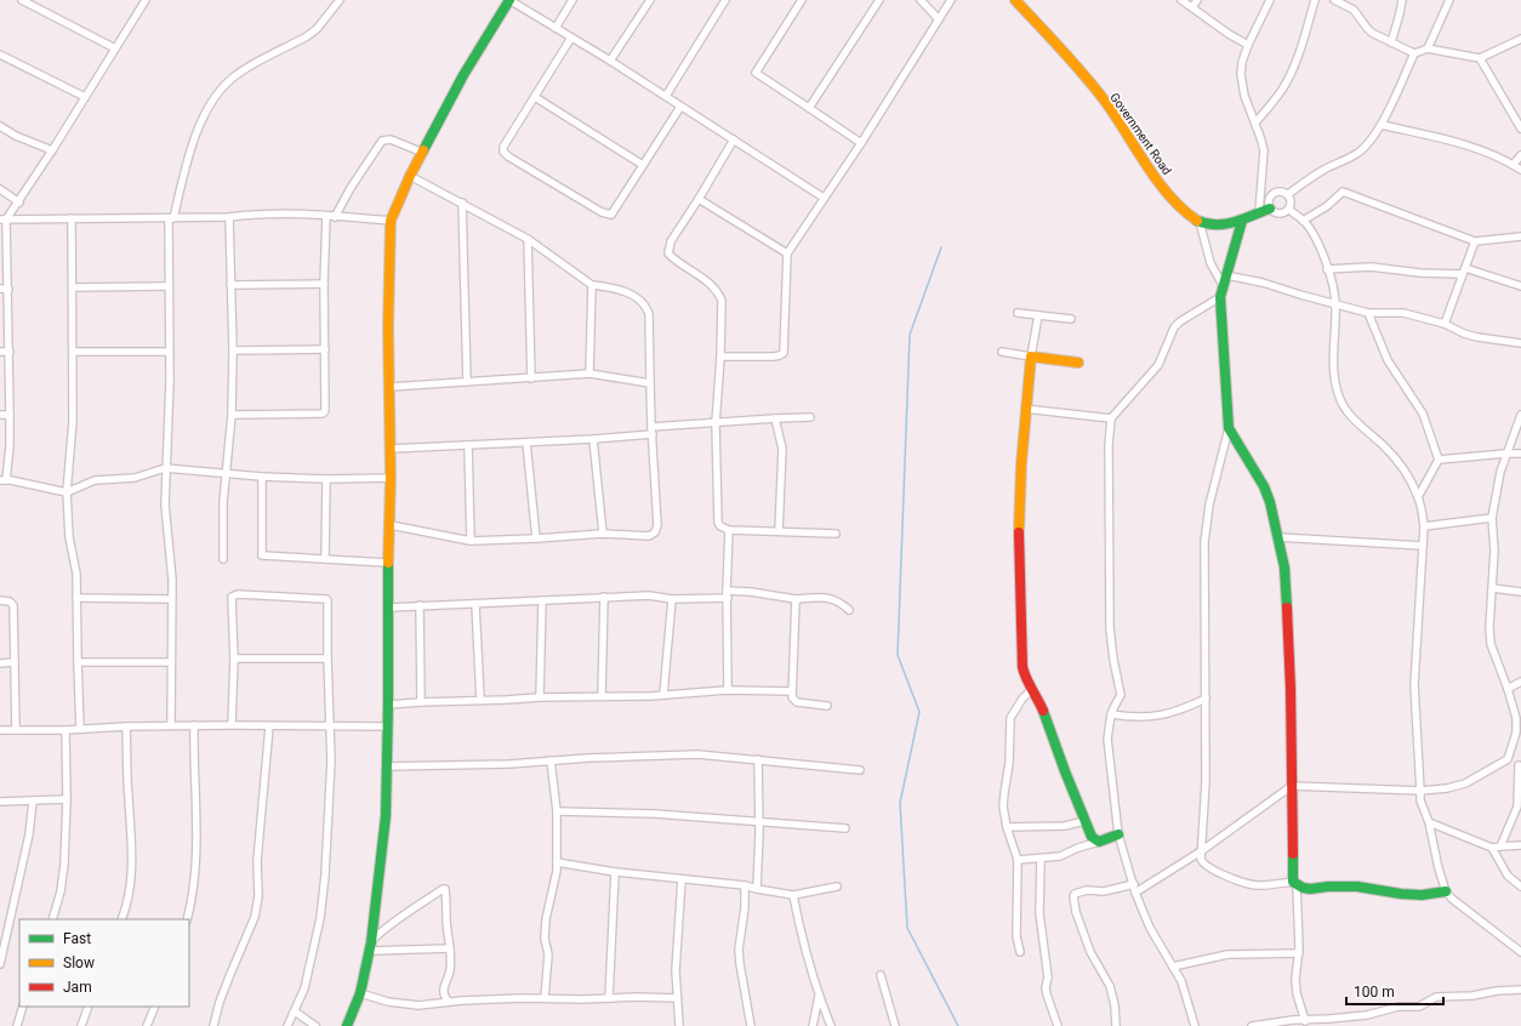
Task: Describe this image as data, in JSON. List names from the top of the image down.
{
  "streets": {
    "street": ["Government Road"]
  },
  "legend": ["Fast", "Slow", "Jam"],
  "scale_bar": "100 m"
}
